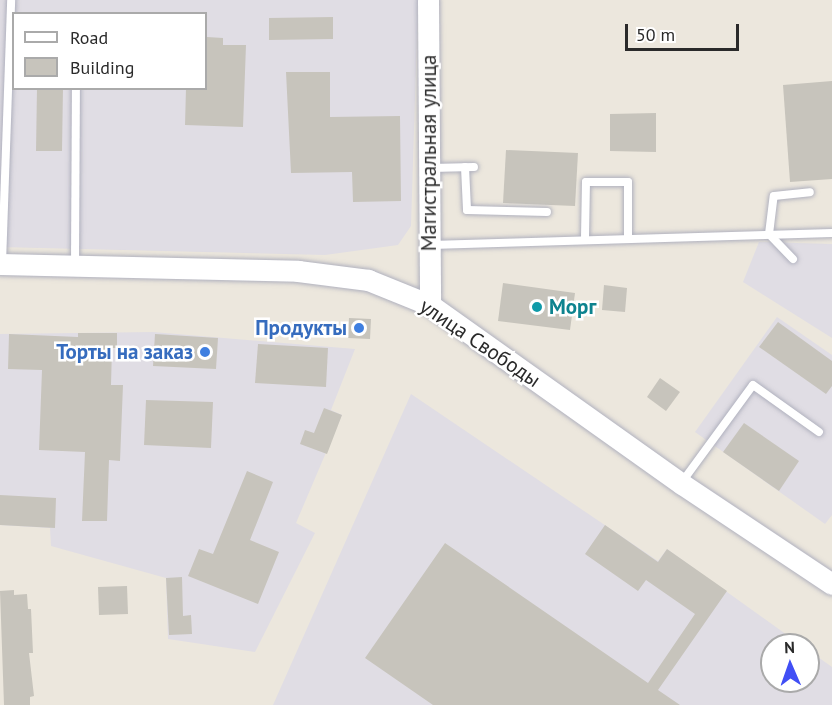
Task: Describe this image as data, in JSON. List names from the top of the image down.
{
  "streets": {
    "main road": ["Магистральная улица", "улица Свободы"]
  },
  "crossings": [
    ["Магистральная улица", "улица Свободы"]
  ],
  "places": ["Морг", "Продукты", "Торты на заказ"],
  "legend": ["Road", "Building"],
  "scale_bar": "50 m",
  "north": "top"
}
